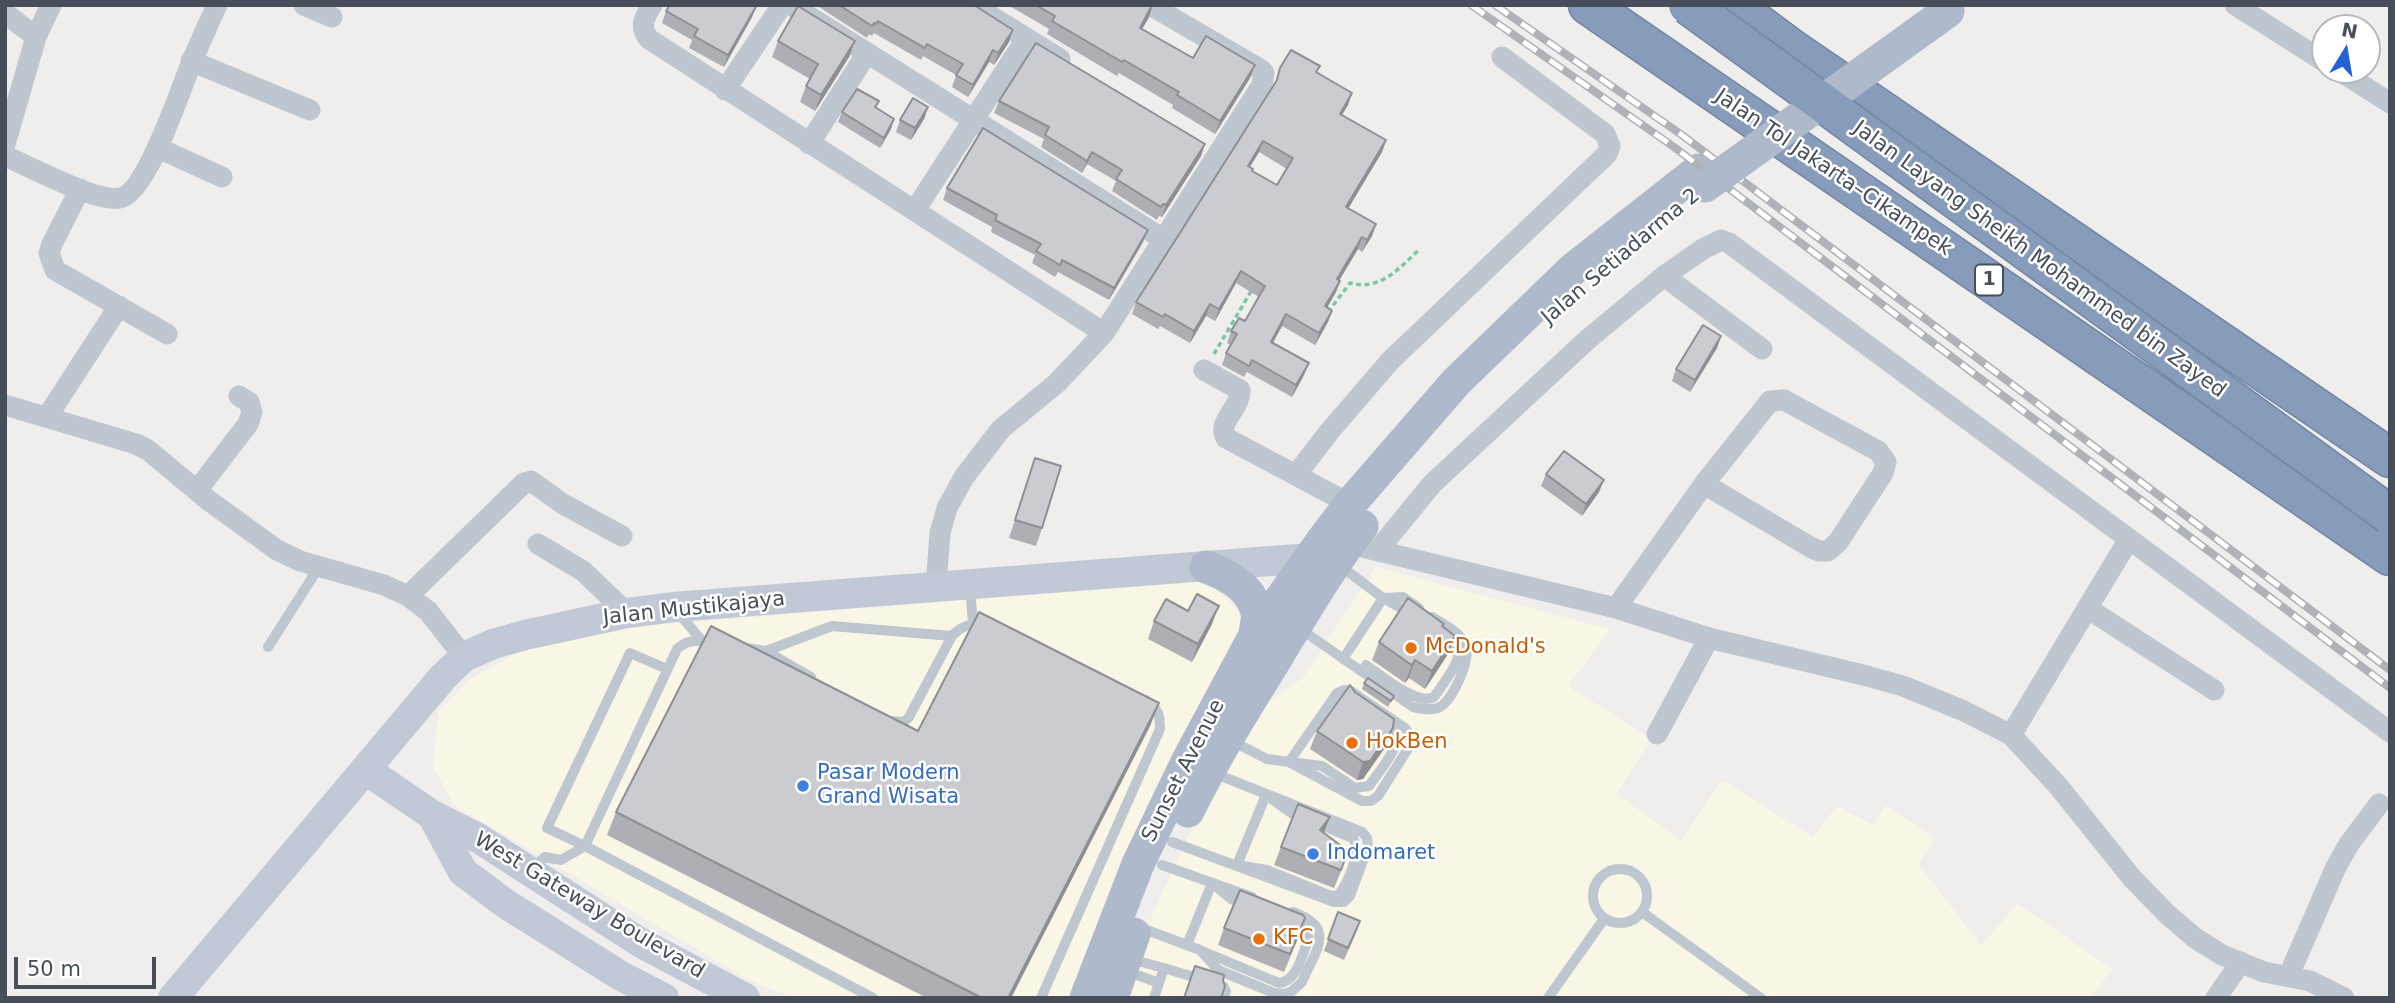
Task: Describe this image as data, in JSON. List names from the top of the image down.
{
  "streets": {
    "highway": ["Jalan Tol Jakarta–Cikampek", "Jalan Layang Sheikh Mohammed bin Zayed", "1"],
    "main road": [
      "Jalan Setiadarma 2",
      "Jalan Mustikajaya",
      "Sunset Avenue",
      "West Gateway Boulevard"
    ]
  },
  "crossings": [
    ["Jalan Setiadarma 2", "Jalan Mustikajaya"],
    ["Jalan Setiadarma 2", "Sunset Avenue"],
    ["Jalan Mustikajaya", "Sunset Avenue"],
    ["Jalan Mustikajaya", "West Gateway Boulevard"]
  ],
  "places": [
    "McDonald's",
    "HokBen",
    "Pasar Modern Grand Wisata",
    "Indomaret",
    "KFC"
  ],
  "scale_bar": "50 m",
  "north": "top"
}
